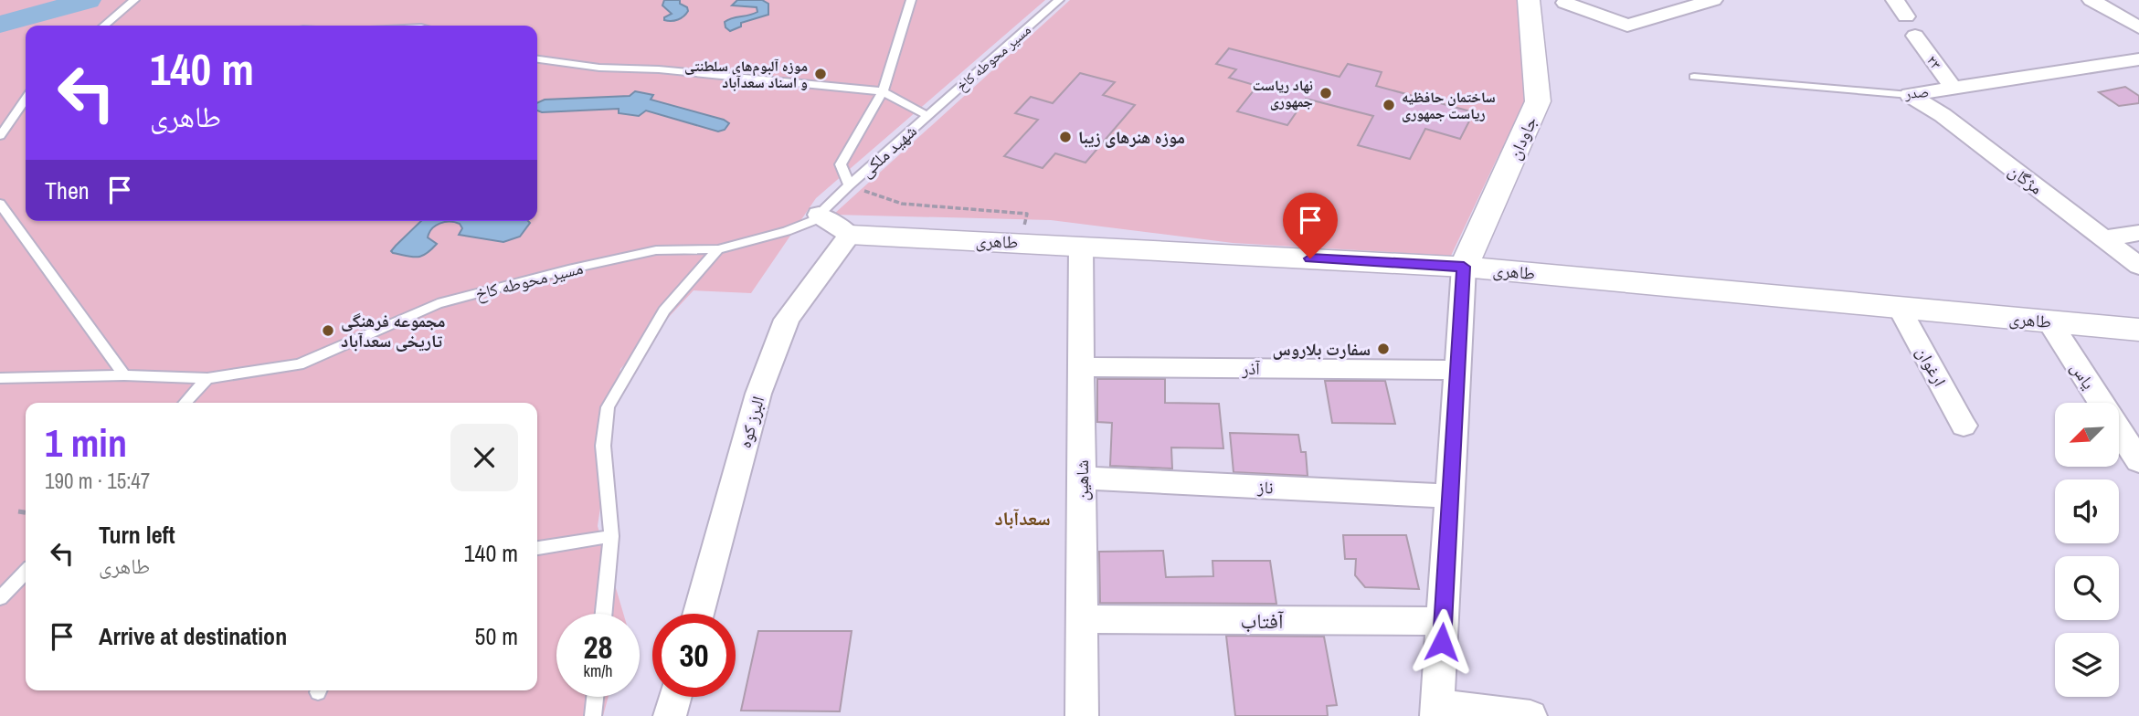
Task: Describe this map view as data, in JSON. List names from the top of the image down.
{
  "streets": {
    "street": [
      "۲۳",
      "صدر",
      "جاودان",
      "مژگان",
      "طاهری",
      "ارغوان",
      "آذر",
      "یاس",
      "البرز کوه",
      "شاهین",
      "ناز",
      "آفتاب"
    ],
    "lane": ["مسیر محوطه کاخ", "شهید ملکی"]
  },
  "crossings": [
    ["مسیر محوطه کاخ", "شهید ملکی"],
    ["۲۳", "صدر"],
    ["صدر", "مژگان"],
    ["جاودان", "طاهری"],
    ["طاهری", "ارغوان"],
    ["طاهری", "یاس"],
    ["طاهری", "البرز کوه"],
    ["طاهری", "شاهین"],
    ["آذر", "شاهین"],
    ["شاهین", "ناز"],
    ["شاهین", "آفتاب"]
  ],
  "districts": ["سعدآباد"],
  "places": [
    "موزه آلبوم‌های سلطنتی و اسناد سعدآباد",
    "نهاد ریاست جمهوری",
    "ساختمان حافظیه ریاست جمهوری",
    "موزه هنرهای زیبا",
    "مجموعه فرهنگی تاریخی سعدآباد",
    "سفارت بلاروس"
  ],
  "north": "bottom left",
  "page": {
    "turn": ["140 m", "طاهری"],
    "then": "Then",
    "heading": ["1 min", "190 m · 15:47"],
    "list": [
      {
        "name": "Turn left",
        "note": "طاهری",
        "value": "140 m"
      },
      {
        "name": "Arrive at destination",
        "value": "50 m"
      }
    ],
    "speed": "28 km/h",
    "limit": "30"
  }
}
